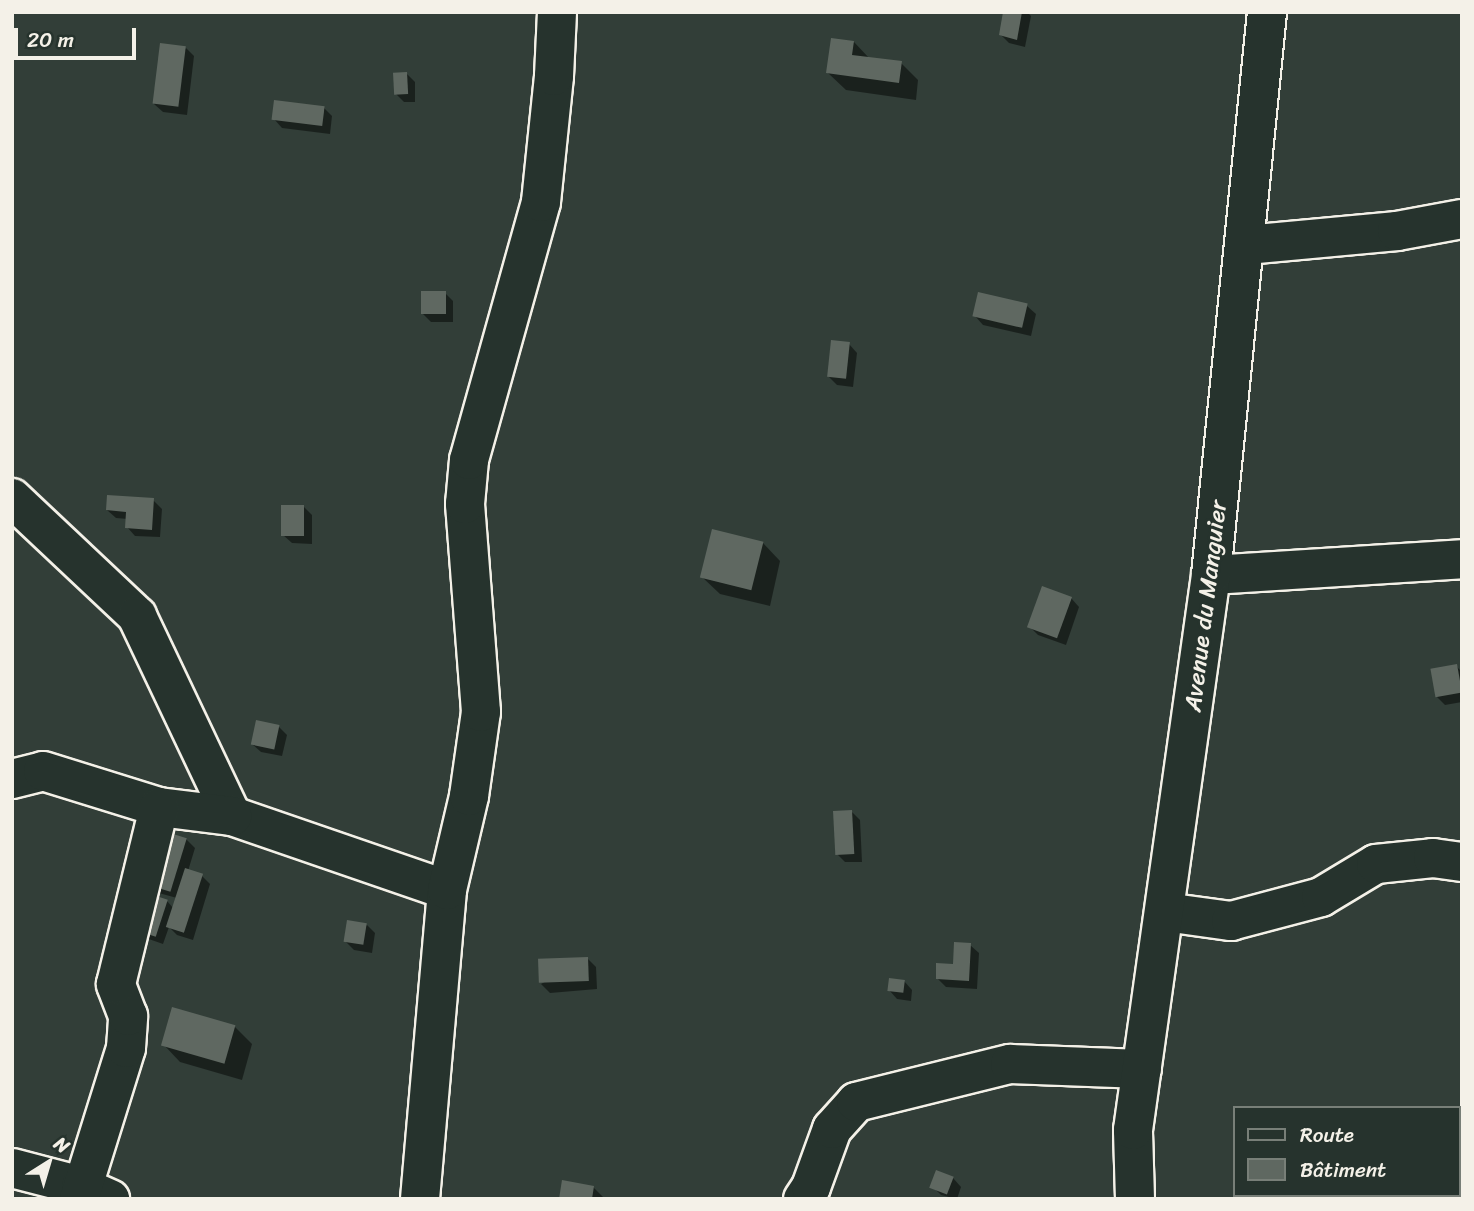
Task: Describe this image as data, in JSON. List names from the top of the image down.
{
  "streets": {
    "street": ["Avenue du Manguier"]
  },
  "legend": ["Route", "Bâtiment"],
  "scale_bar": "20 m",
  "north": "top right"
}
